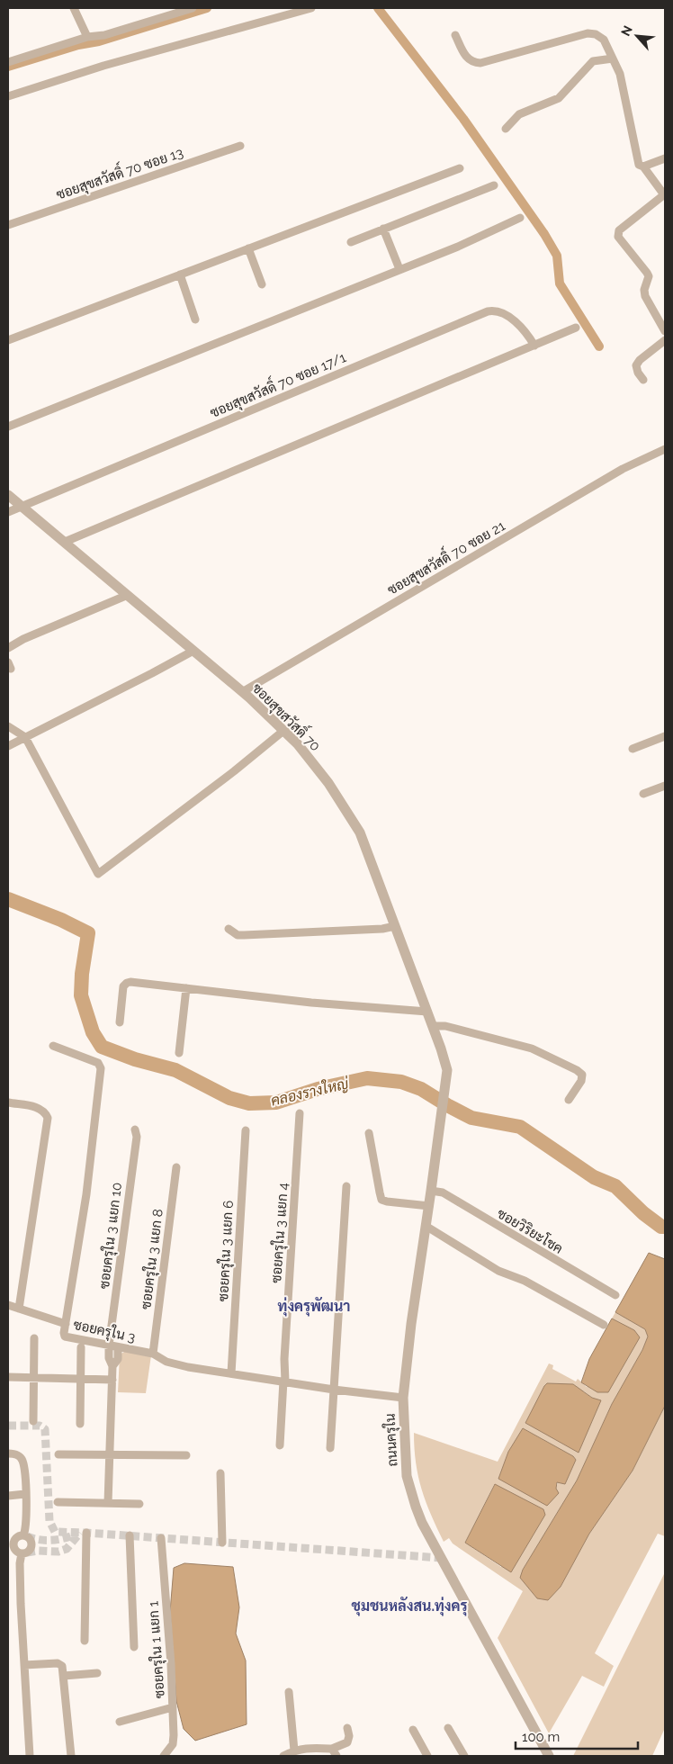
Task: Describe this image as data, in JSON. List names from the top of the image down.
{
  "streets": {
    "street": [
      "ซอยสุขสวัสดิ์ 70 ซอย 13",
      "ซอยสุขสวัสดิ์ 70 ซอย 17/1",
      "ซอยสุขสวัสดิ์ 70 ซอย 21",
      "ซอยสุขสวัสดิ์ 70",
      "ซอยวิริยะโชค",
      "ซอยครุใน 3 แยก 4",
      "ซอยครุใน 3 แยก 10",
      "ซอยครุใน 3 แยก 6",
      "ซอยครุใน 3 แยก 8",
      "ซอยครุใน 3",
      "ถนนครุใน",
      "ซอยครุใน 1 แยก 1"
    ]
  },
  "crossings": [
    ["ซอยสุขสวัสดิ์ 70 ซอย 17/1", "ซอยสุขสวัสดิ์ 70"],
    ["ซอยสุขสวัสดิ์ 70 ซอย 21", "ซอยสุขสวัสดิ์ 70"],
    ["ซอยสุขสวัสดิ์ 70", "ถนนครุใน"],
    ["ซอยวิริยะโชค", "ถนนครุใน"],
    ["ซอยครุใน 3 แยก 4", "ซอยครุใน 3"],
    ["ซอยครุใน 3 แยก 10", "ซอยครุใน 3"],
    ["ซอยครุใน 3 แยก 6", "ซอยครุใน 3"],
    ["ซอยครุใน 3 แยก 8", "ซอยครุใน 3"],
    ["ซอยครุใน 3", "ถนนครุใน"]
  ],
  "districts": ["ทุ่งครุพัฒนา", "ชุมชนหลังสน.ทุ่งครุ"],
  "water": ["คลองรางใหญ่"],
  "scale_bar": "100 m",
  "north": "top left"
}
